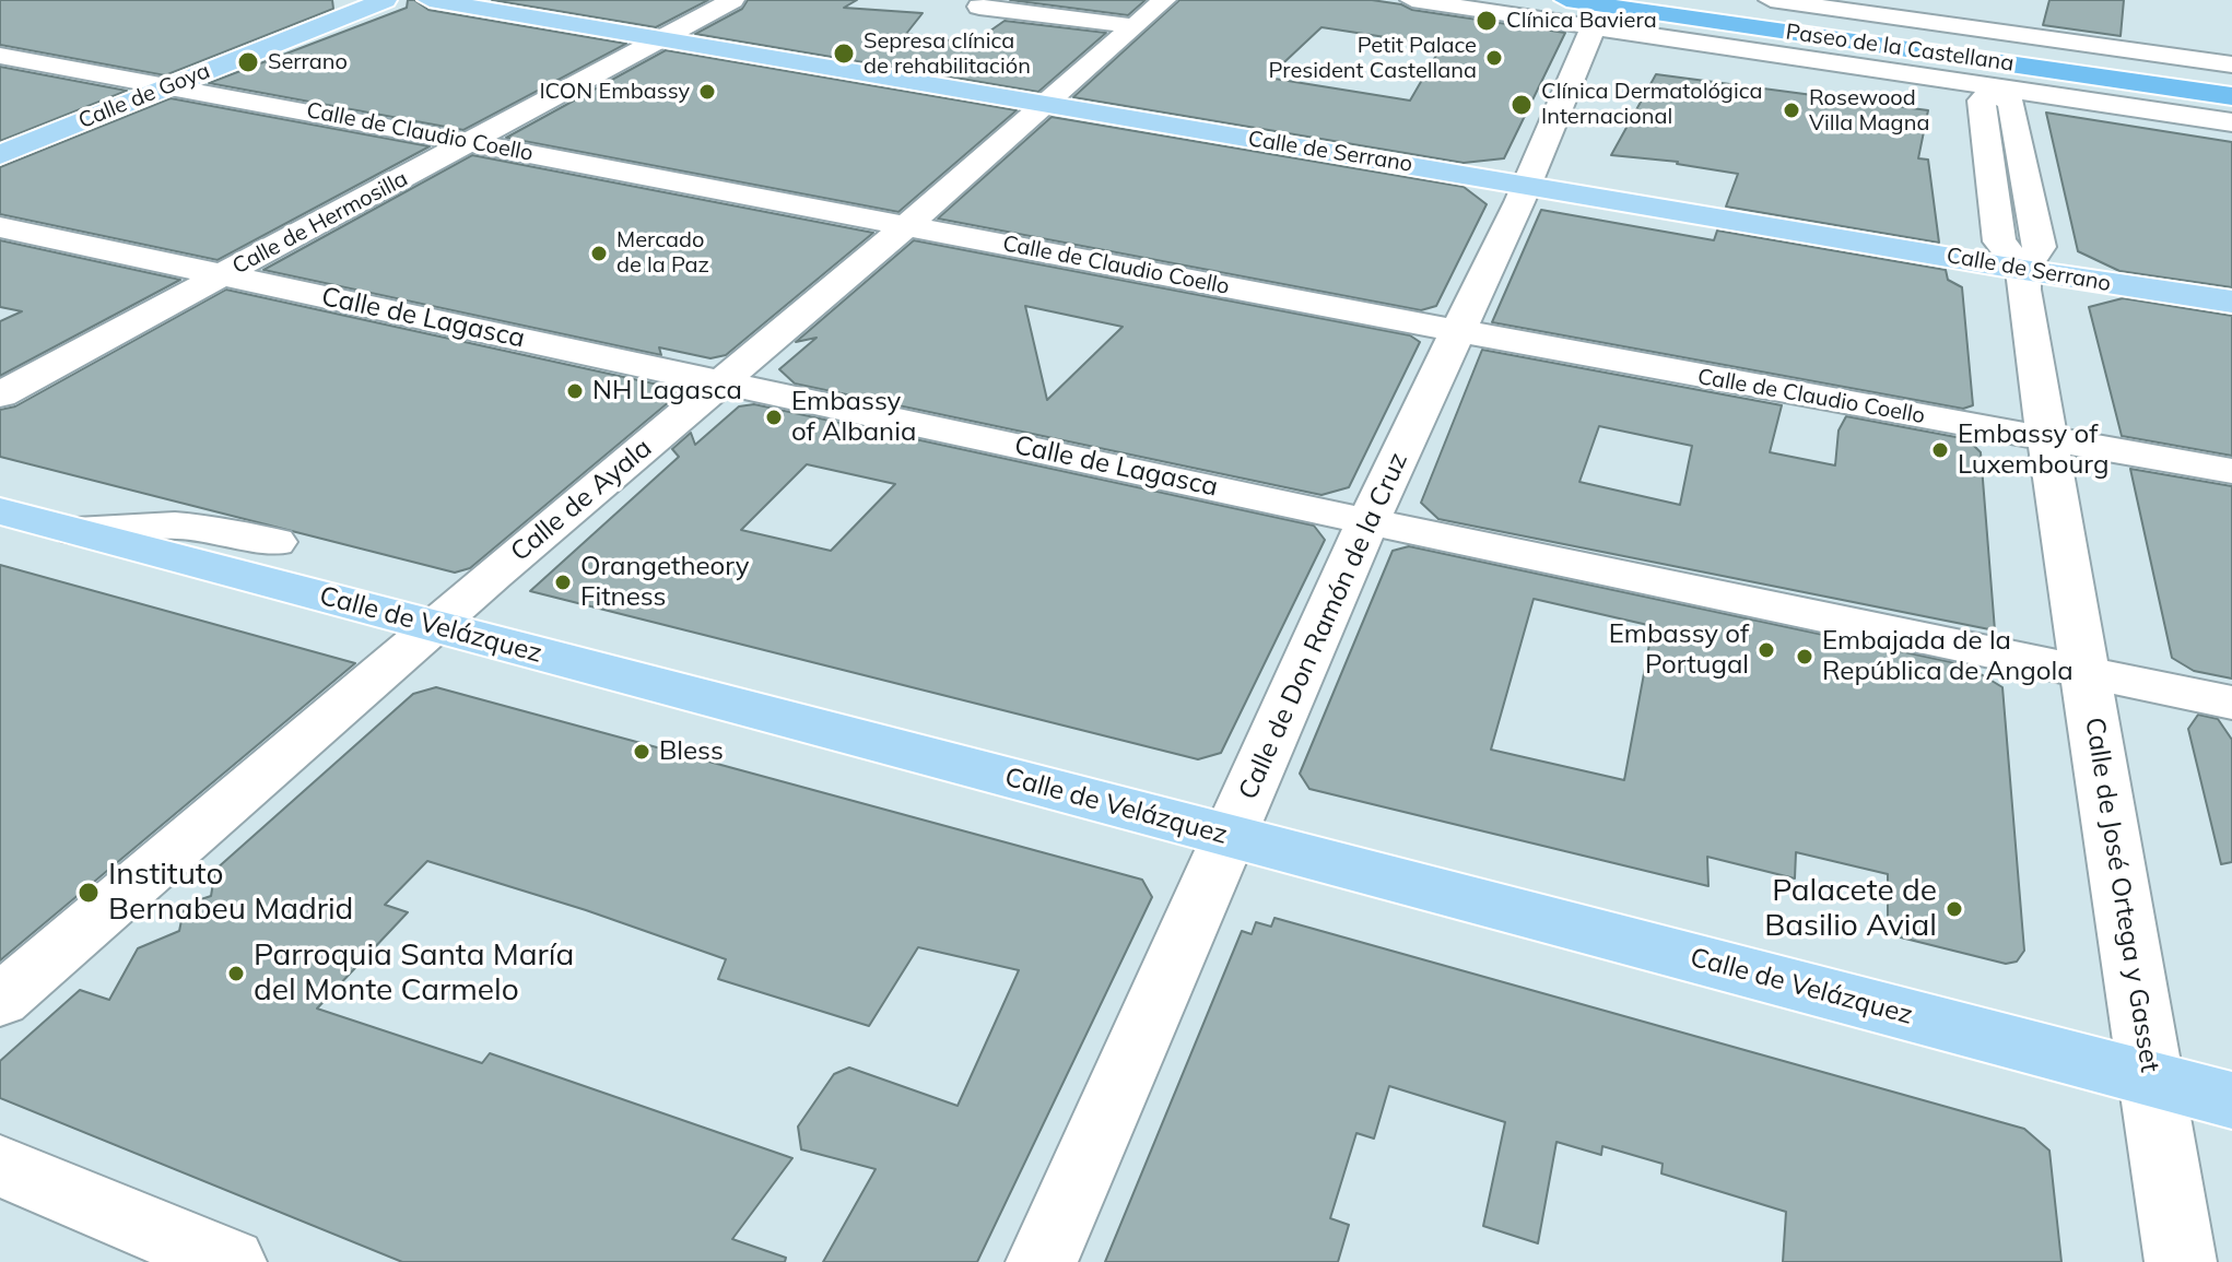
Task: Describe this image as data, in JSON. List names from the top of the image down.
{
  "streets": {
    "highway": ["Paseo de la Castellana"],
    "main road": ["Calle de Goya", "Calle de Serrano", "Calle de Velázquez"],
    "street": [
      "Calle de Claudio Coello",
      "Calle de Hermosilla",
      "Calle de Lagasca",
      "Calle de Ayala",
      "Calle de Don Ramón de la Cruz",
      "Calle de José Ortega y Gasset"
    ]
  },
  "crossings": [
    ["Paseo de la Castellana", "Calle de Don Ramón de la Cruz"],
    ["Paseo de la Castellana", "Calle de José Ortega y Gasset"],
    ["Calle de Goya", "Calle de Claudio Coello"],
    ["Calle de Claudio Coello", "Calle de Hermosilla"],
    ["Calle de Claudio Coello", "Calle de Ayala"],
    ["Calle de Claudio Coello", "Calle de Don Ramón de la Cruz"],
    ["Calle de Claudio Coello", "Calle de José Ortega y Gasset"],
    ["Calle de Serrano", "Calle de Hermosilla"],
    ["Calle de Serrano", "Calle de Ayala"],
    ["Calle de Serrano", "Calle de Don Ramón de la Cruz"],
    ["Calle de Serrano", "Calle de José Ortega y Gasset"],
    ["Calle de Hermosilla", "Calle de Lagasca"],
    ["Calle de Lagasca", "Calle de Ayala"],
    ["Calle de Lagasca", "Calle de Don Ramón de la Cruz"],
    ["Calle de Lagasca", "Calle de José Ortega y Gasset"],
    ["Calle de Ayala", "Calle de Velázquez"],
    ["Calle de Velázquez", "Calle de Don Ramón de la Cruz"],
    ["Calle de Velázquez", "Calle de José Ortega y Gasset"]
  ],
  "places": [
    "Clínica Baviera",
    "Sepresa clínica de rehabilitación",
    "Petit Palace President Castellana",
    "Serrano",
    "ICON Embassy",
    "Clínica Dermatológica Internacional",
    "Rosewood Villa Magna",
    "Mercado de la Paz",
    "NH Lagasca",
    "Embassy of Albania",
    "Embassy of Luxembourg",
    "Orangetheory Fitness",
    "Embassy of Portugal",
    "Embajada de la República de Angola",
    "Bless",
    "Instituto Bernabeu Madrid",
    "Palacete de Basilio Avial",
    "Parroquia Santa María del Monte Carmelo"
  ]
}
